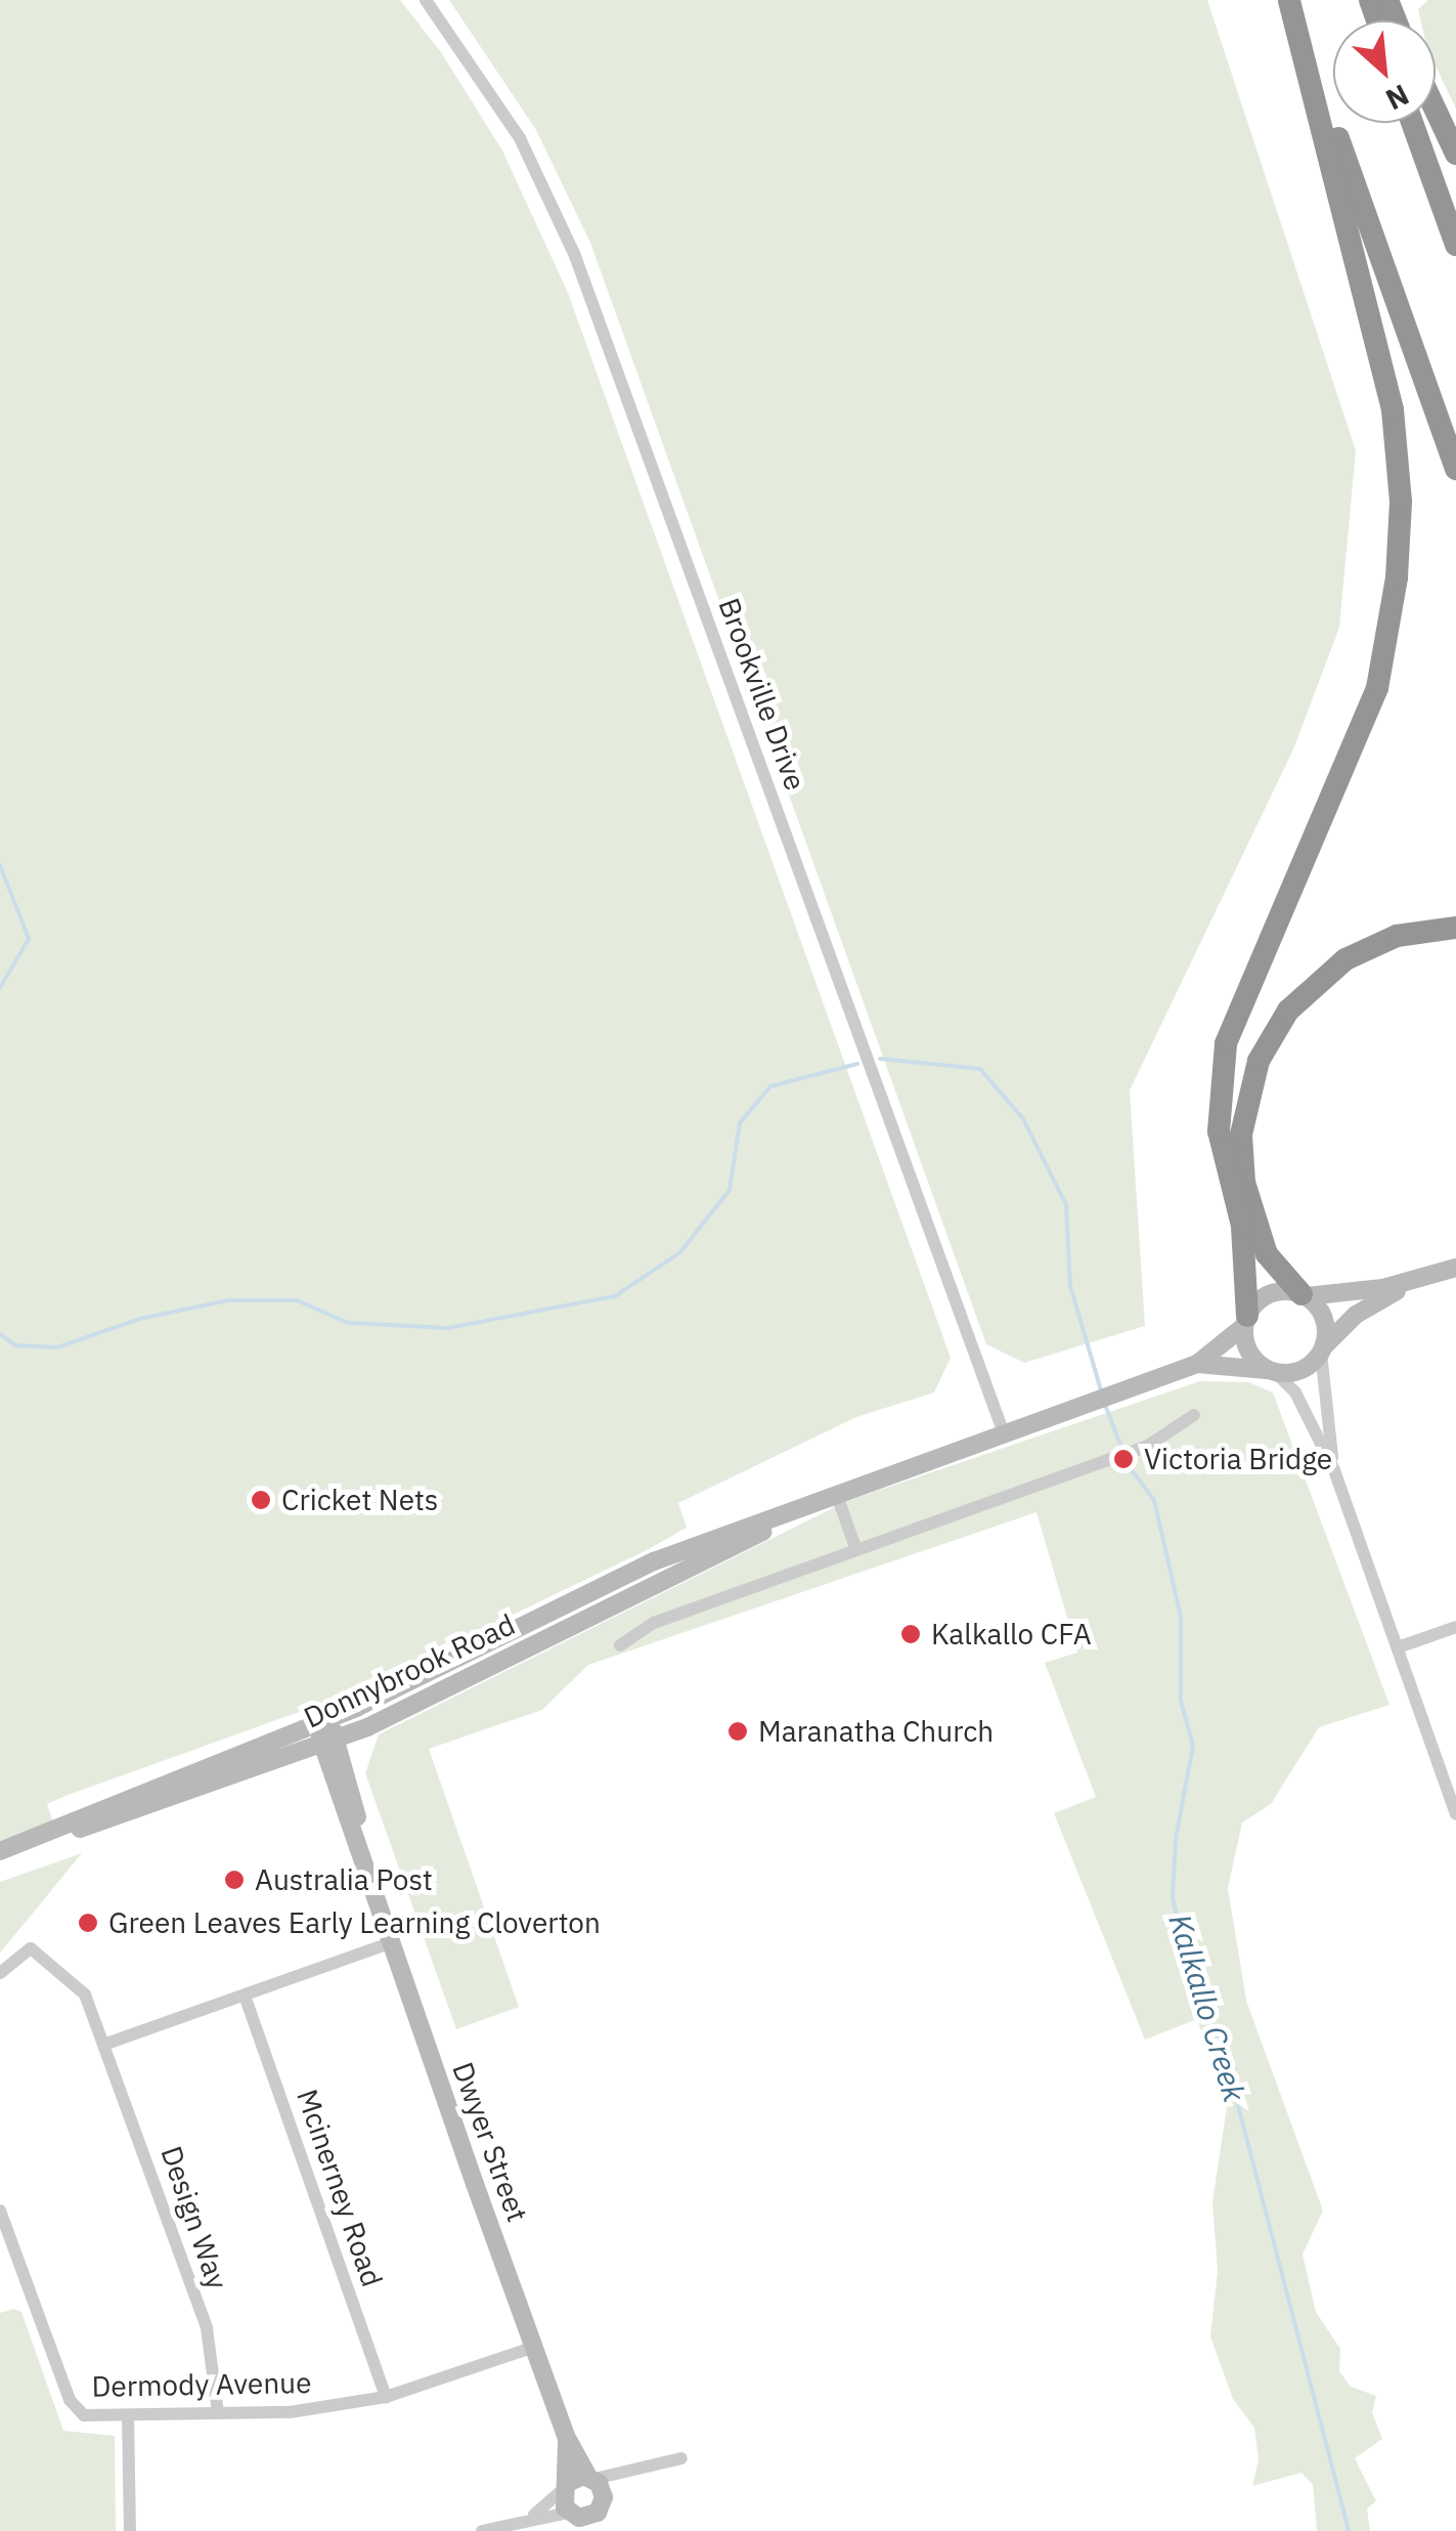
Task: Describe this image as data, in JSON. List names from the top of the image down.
{
  "streets": {
    "main road": ["Donnybrook Road", "Dwyer Street"],
    "street": [
      "Brookville Drive",
      "Mcinerney Road",
      "Design Way",
      "Dermody Avenue"
    ]
  },
  "crossings": [
    ["Brookville Drive", "Donnybrook Road"],
    ["Donnybrook Road", "Dwyer Street"],
    ["Dwyer Street", "Dermody Avenue"],
    ["Mcinerney Road", "Dermody Avenue"],
    ["Design Way", "Dermody Avenue"]
  ],
  "water": ["Kalkallo Creek"],
  "places": [
    "Victoria Bridge",
    "Cricket Nets",
    "Kalkallo CFA",
    "Maranatha Church",
    "Australia Post",
    "Green Leaves Early Learning Cloverton"
  ],
  "north": "bottom right"
}
